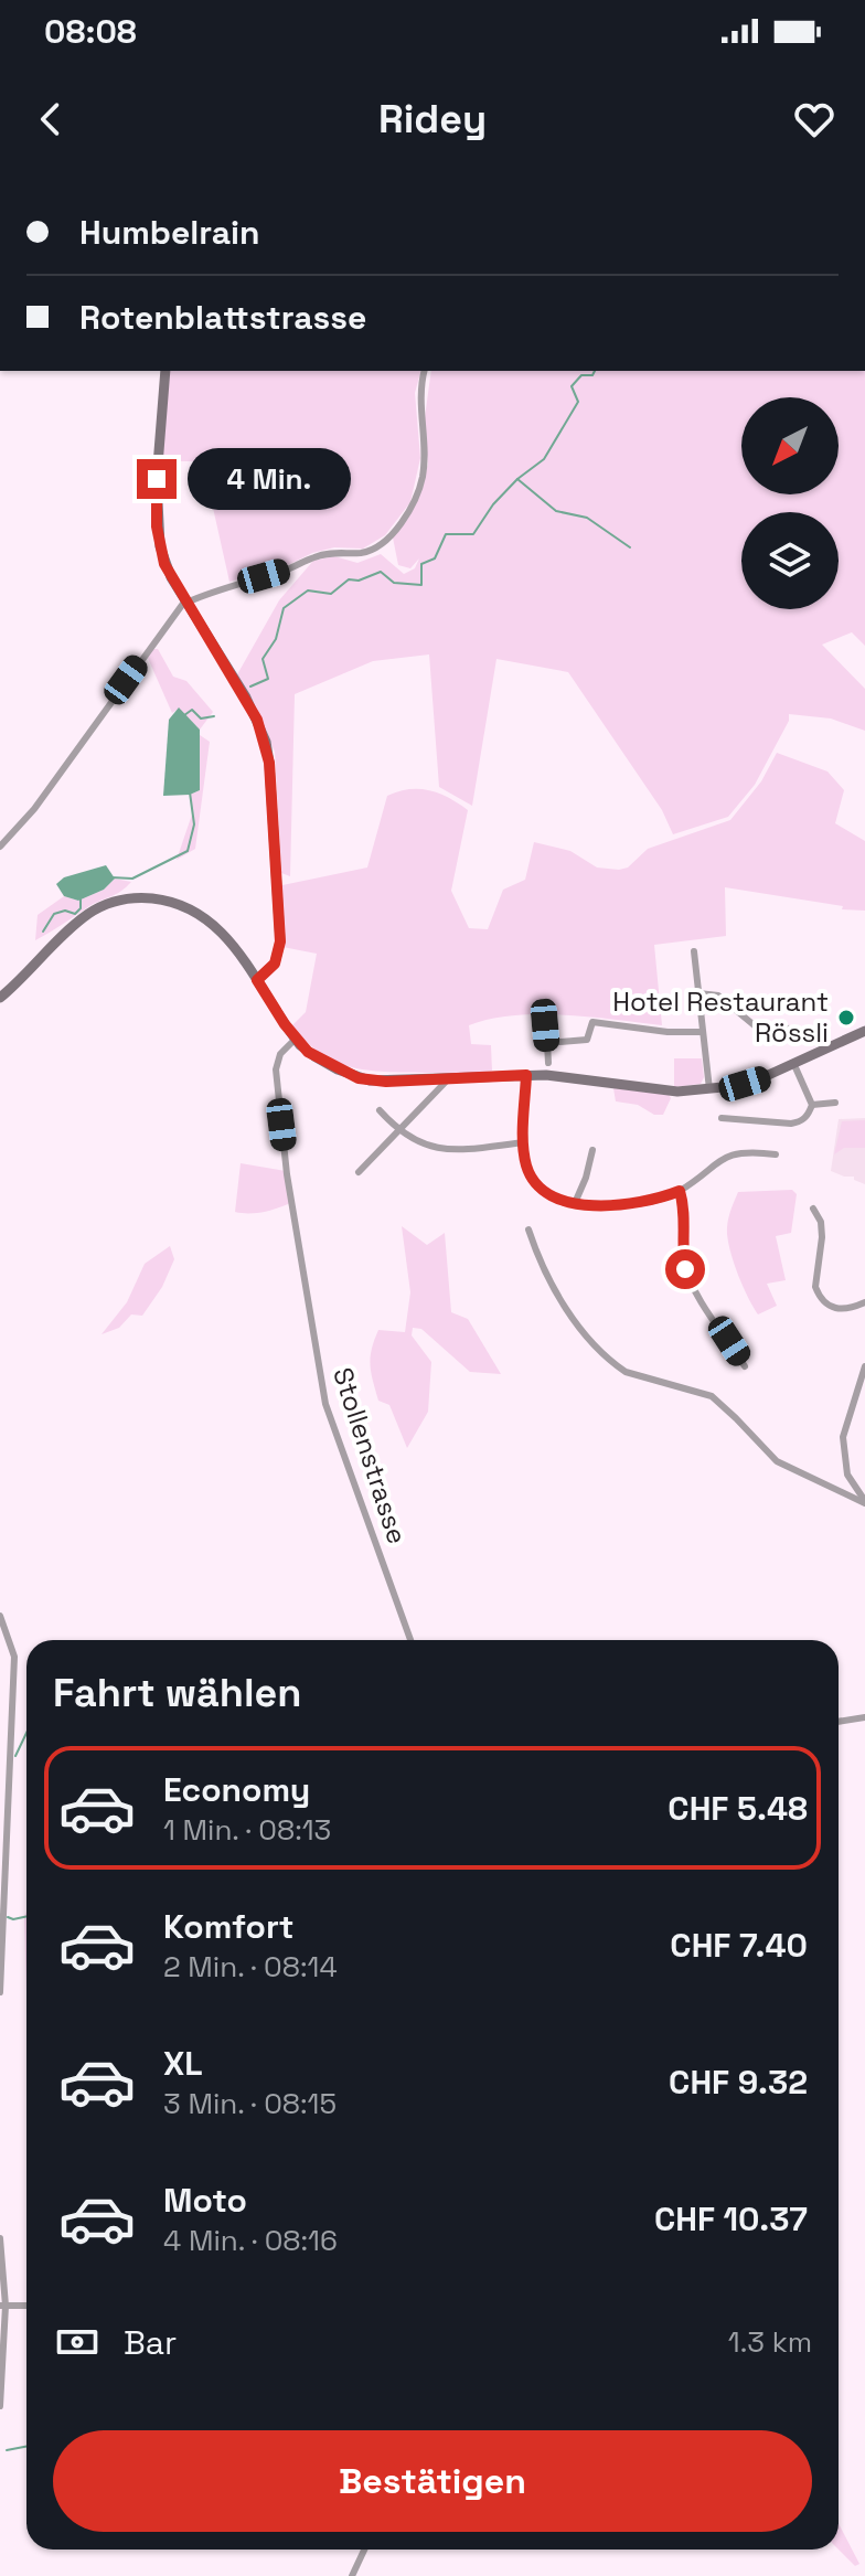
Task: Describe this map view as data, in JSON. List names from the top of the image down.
{
  "streets": {
    "street": ["Stollenstrasse"]
  },
  "places": ["Hotel Restaurant Rössli"],
  "north": "bottom left",
  "page": {
    "status": "08:08",
    "header": "Ridey",
    "banner": ["Humbelrain", "Rotenblattstrasse"],
    "bubble": "4 Min.",
    "heading": "Fahrt wählen",
    "list": [
      {
        "name": "Economy",
        "note": "1 Min. · 08:13",
        "value": "CHF 5.48"
      },
      {
        "name": "Komfort",
        "note": "2 Min. · 08:14",
        "value": "CHF 7.40"
      },
      {
        "name": "XL",
        "note": "3 Min. · 08:15",
        "value": "CHF 9.32"
      },
      {
        "name": "Moto",
        "note": "4 Min. · 08:16",
        "value": "CHF 10.37"
      }
    ],
    "pay": ["Bar", "1.3 km"],
    "buttons": "Bestätigen"
  }
}
